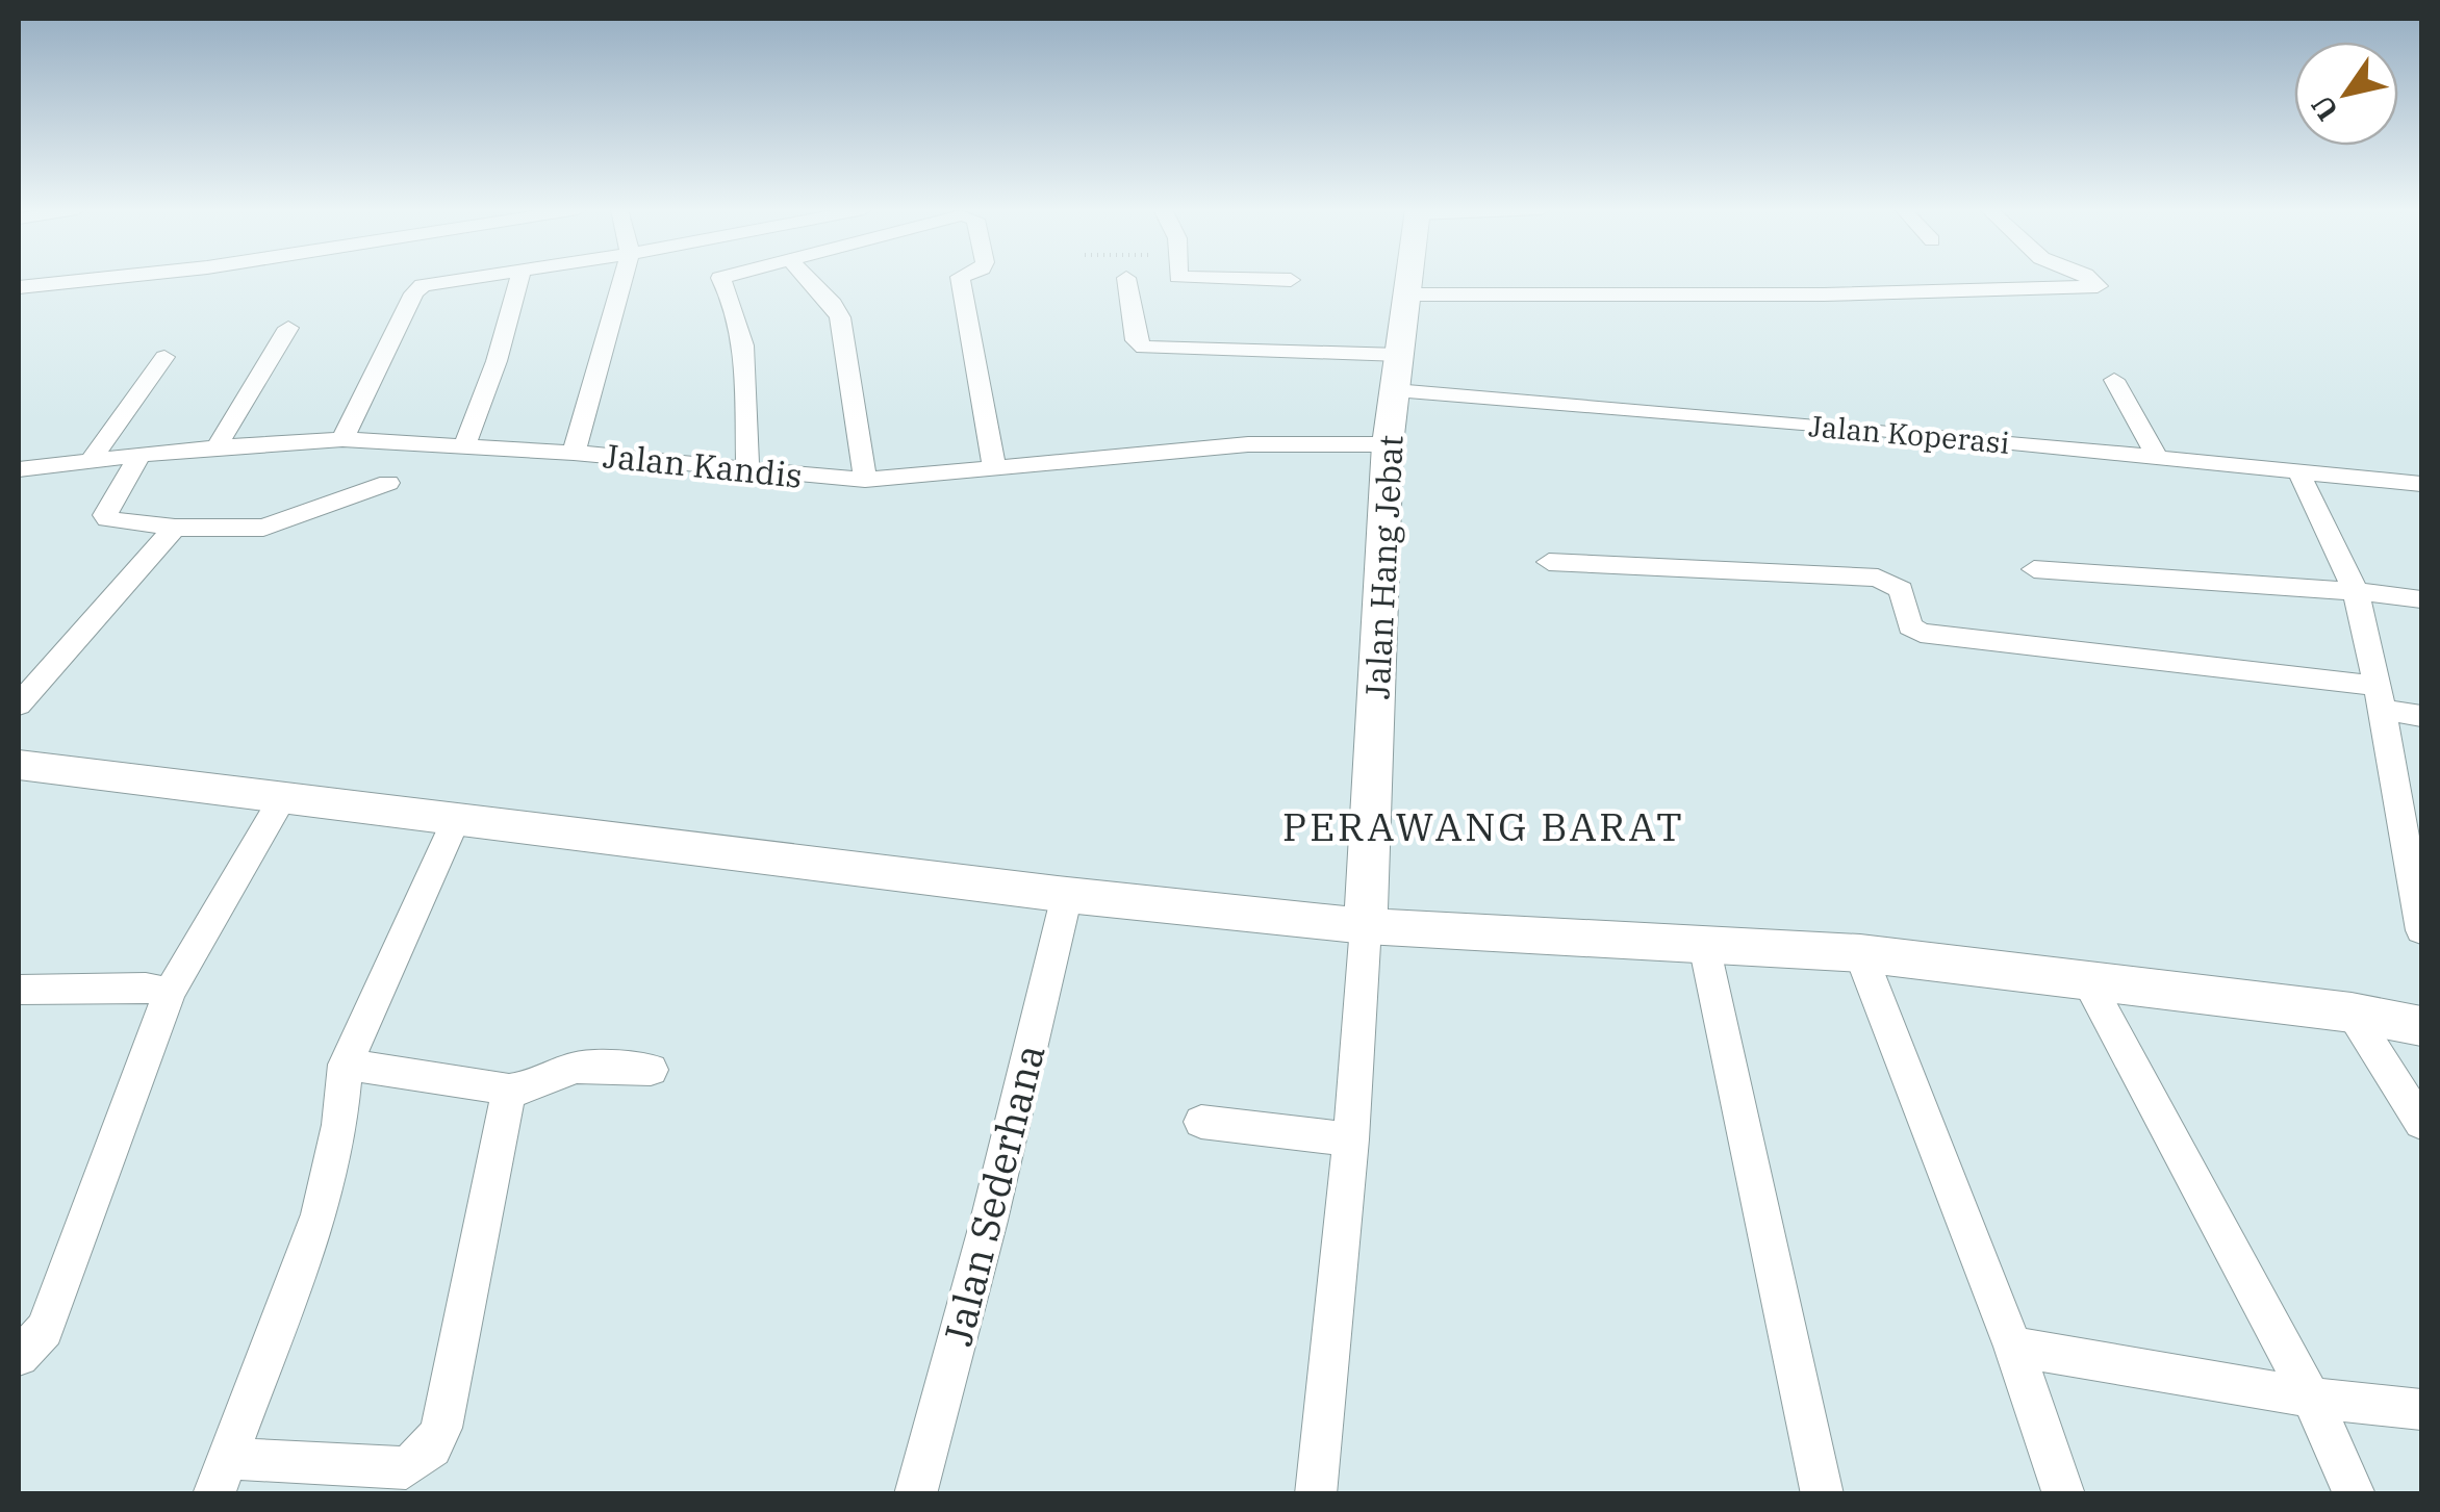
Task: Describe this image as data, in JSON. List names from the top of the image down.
{
  "streets": {
    "street": [
      "Jalan Koperasi",
      "Jalan Kandis",
      "Jalan Hang Jebat",
      "Jalan Sederhana"
    ]
  },
  "crossings": [
    ["Jalan Koperasi", "Jalan Hang Jebat"],
    ["Jalan Kandis", "Jalan Hang Jebat"]
  ],
  "districts": ["PERAWANG BARAT"],
  "north": "bottom left"
}
